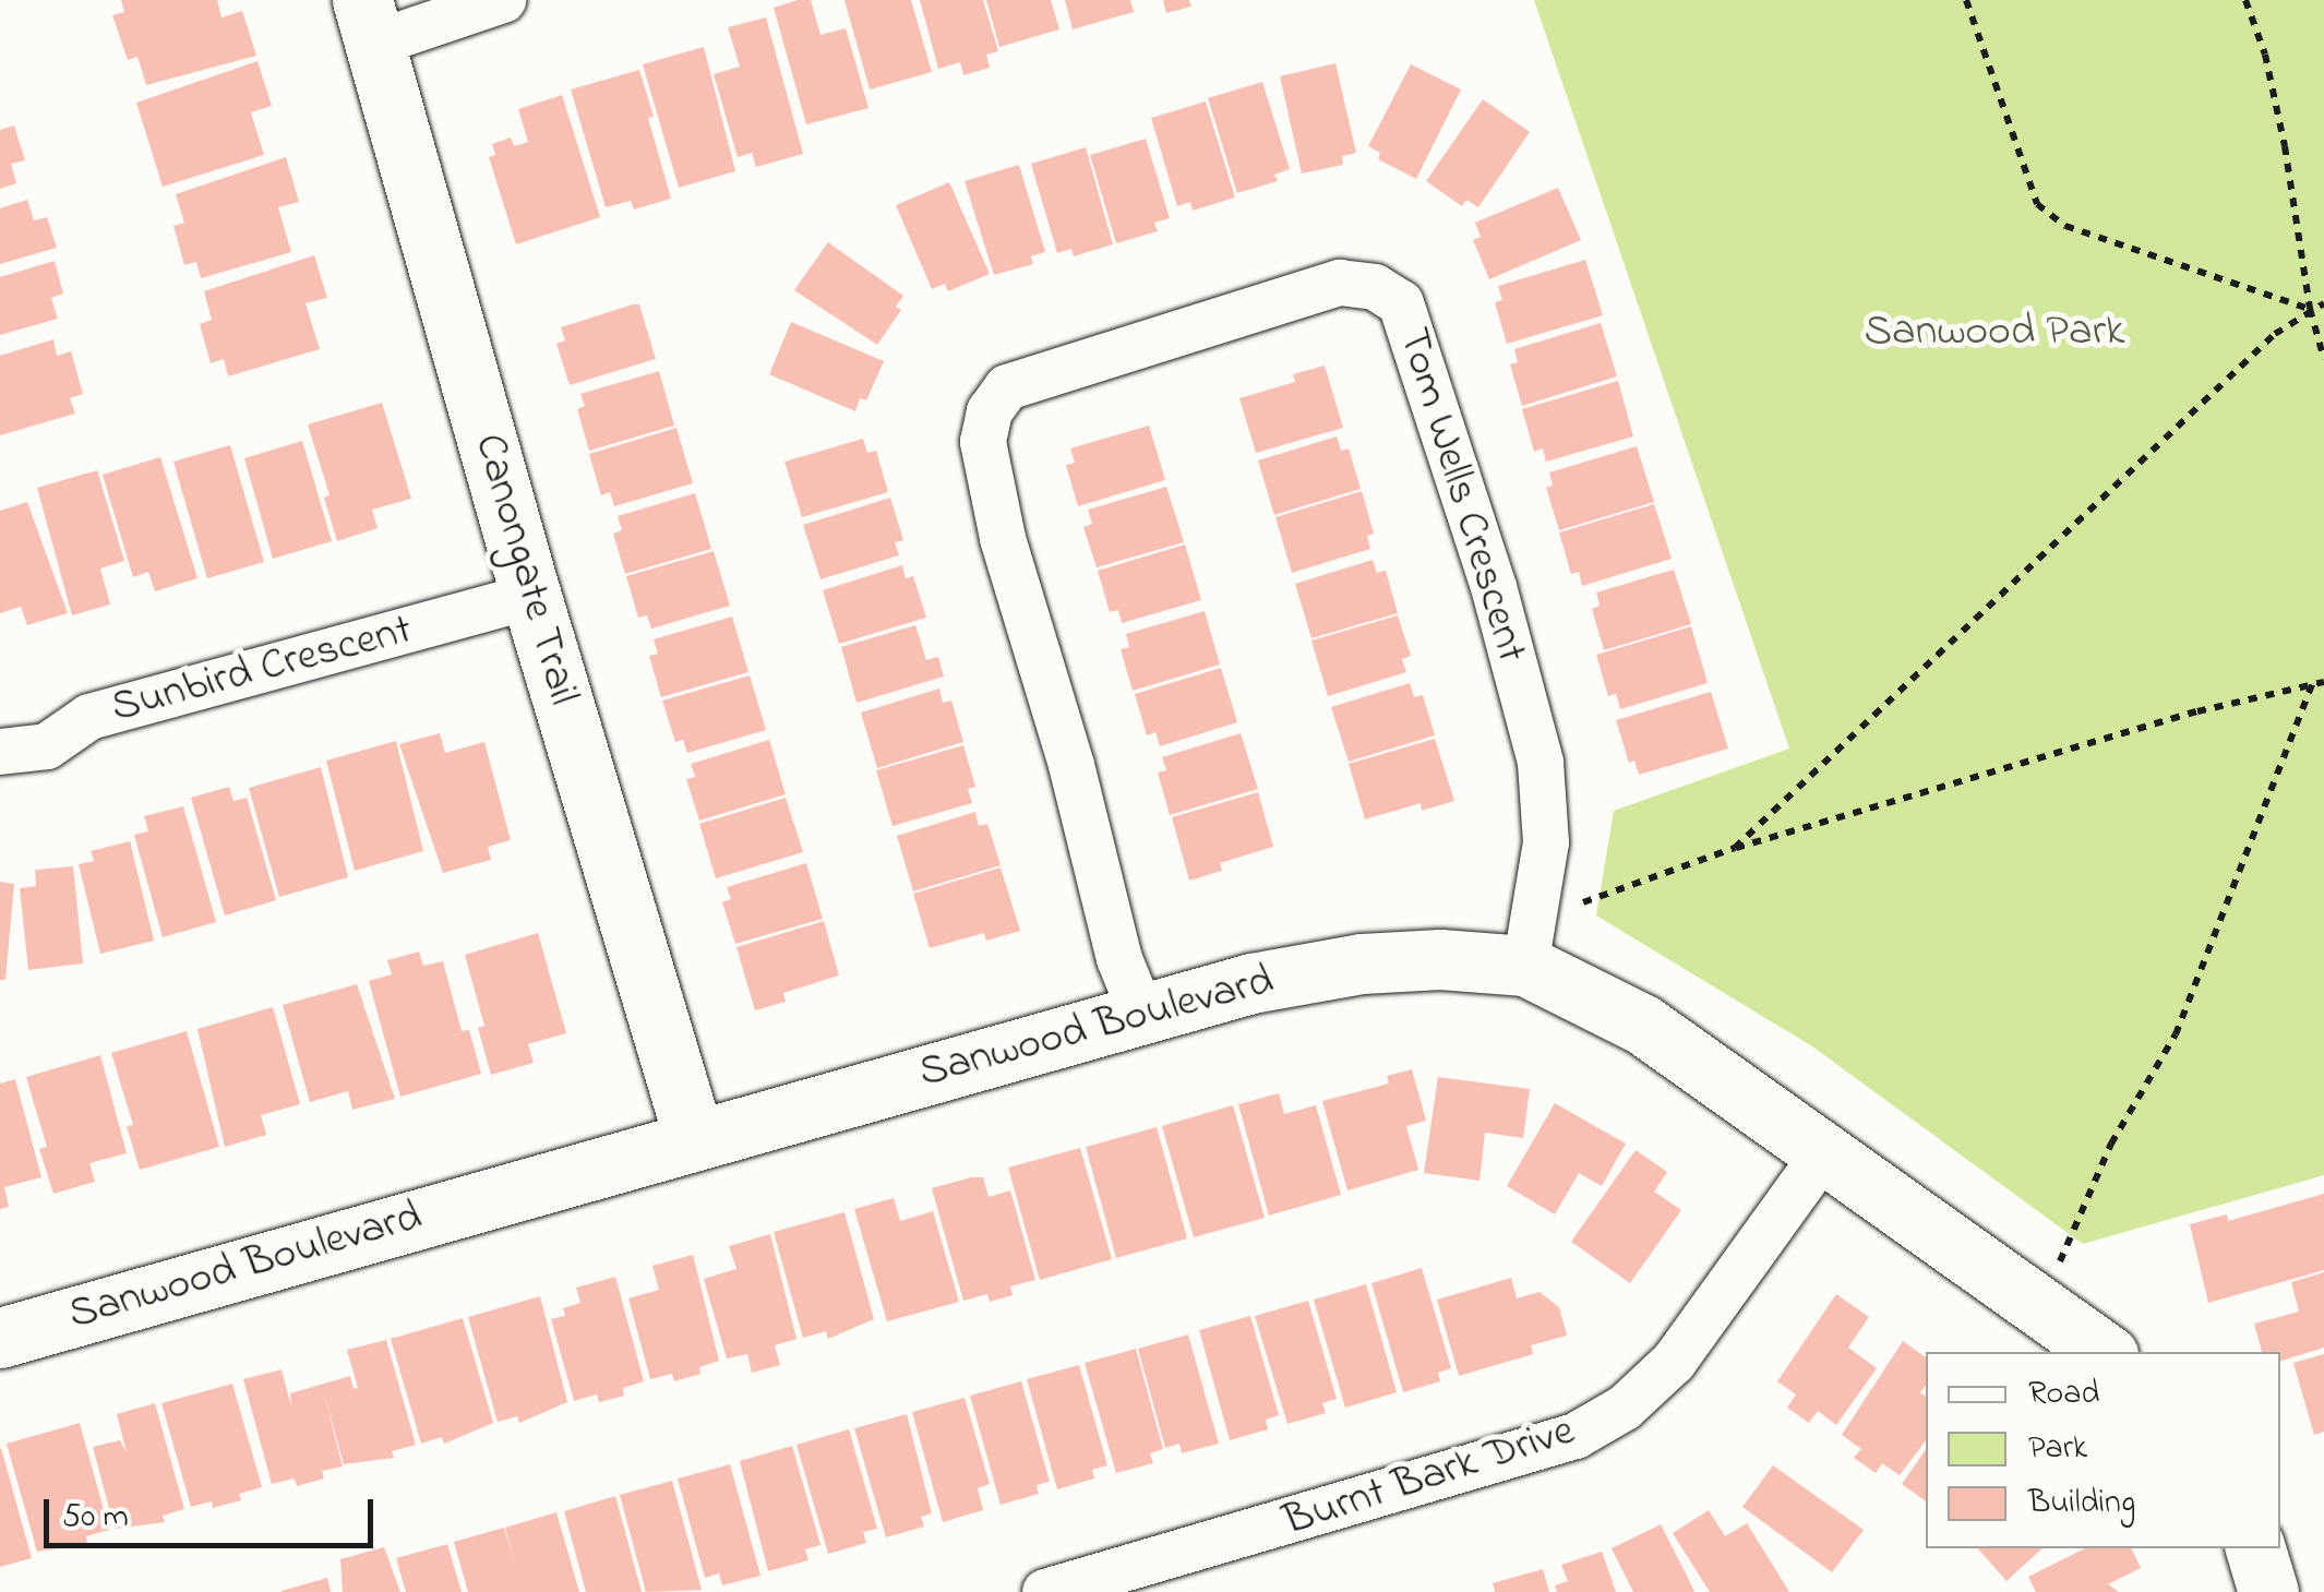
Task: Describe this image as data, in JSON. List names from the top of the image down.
{
  "streets": {
    "street": [
      "Tom Wells Crescent",
      "Canongate Trail",
      "Sunbird Crescent",
      "Sanwood Boulevard",
      "Burnt Bark Drive"
    ]
  },
  "crossings": [
    ["Tom Wells Crescent", "Sanwood Boulevard"],
    ["Canongate Trail", "Sunbird Crescent"],
    ["Canongate Trail", "Sanwood Boulevard"],
    ["Sanwood Boulevard", "Burnt Bark Drive"]
  ],
  "parks": ["Sanwood Park"],
  "legend": ["Road", "Park", "Building"],
  "scale_bar": "50 m"
}
